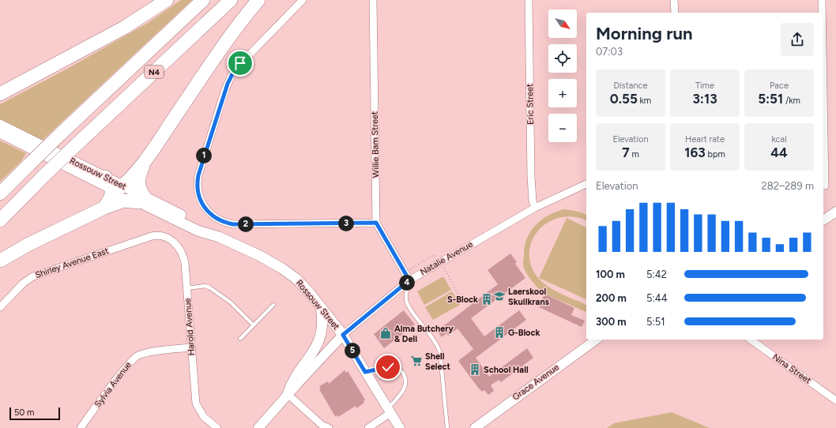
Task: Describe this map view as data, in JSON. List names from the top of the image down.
{
  "streets": {
    "highway": ["N4"],
    "main road": ["Rossouw Street"],
    "street": [
      "Eric Street",
      "Willie Bam Street",
      "Natalie Avenue",
      "Shirley Avenue East",
      "Harold Avenue",
      "Nina Street",
      "Grace Avenue",
      "Sylvia Avenue"
    ]
  },
  "crossings": [
    ["Eric Street", "Natalie Avenue"],
    ["Willie Bam Street", "Natalie Avenue"],
    ["Rossouw Street", "Natalie Avenue"],
    ["Shirley Avenue East", "Harold Avenue"],
    ["Harold Avenue", "Sylvia Avenue"]
  ],
  "places": {
    "school or university": ["Laerskool Skuilkrans"],
    "building": ["S-Block", "G-Block", "School Hall"],
    "shop": ["Alma Butchery & Deli"],
    "supermarket": ["Shell Select"]
  },
  "scale_bar": "50 m",
  "north": "bottom right",
  "page": {
    "map_buttons": ["+", "−"],
    "heading": ["Morning run", "07:03"],
    "stats": [
      ["Distance", "0.55 km"],
      ["Time", "3:13"],
      ["Pace", "5:51 /km"],
      ["Elevation", "7 m"],
      ["Heart rate", "163 bpm"],
      ["kcal", "44"]
    ],
    "pins": [
      "1",
      "3",
      "2",
      "4",
      "5"
    ],
    "chart": ["Elevation", "282–289 m"],
    "list": [
      {
        "name": "100 m",
        "note": "5:42"
      },
      {
        "name": "200 m",
        "note": "5:44"
      },
      {
        "name": "300 m",
        "note": "5:51"
      }
    ],
    "scale": "50 m"
  }
}
